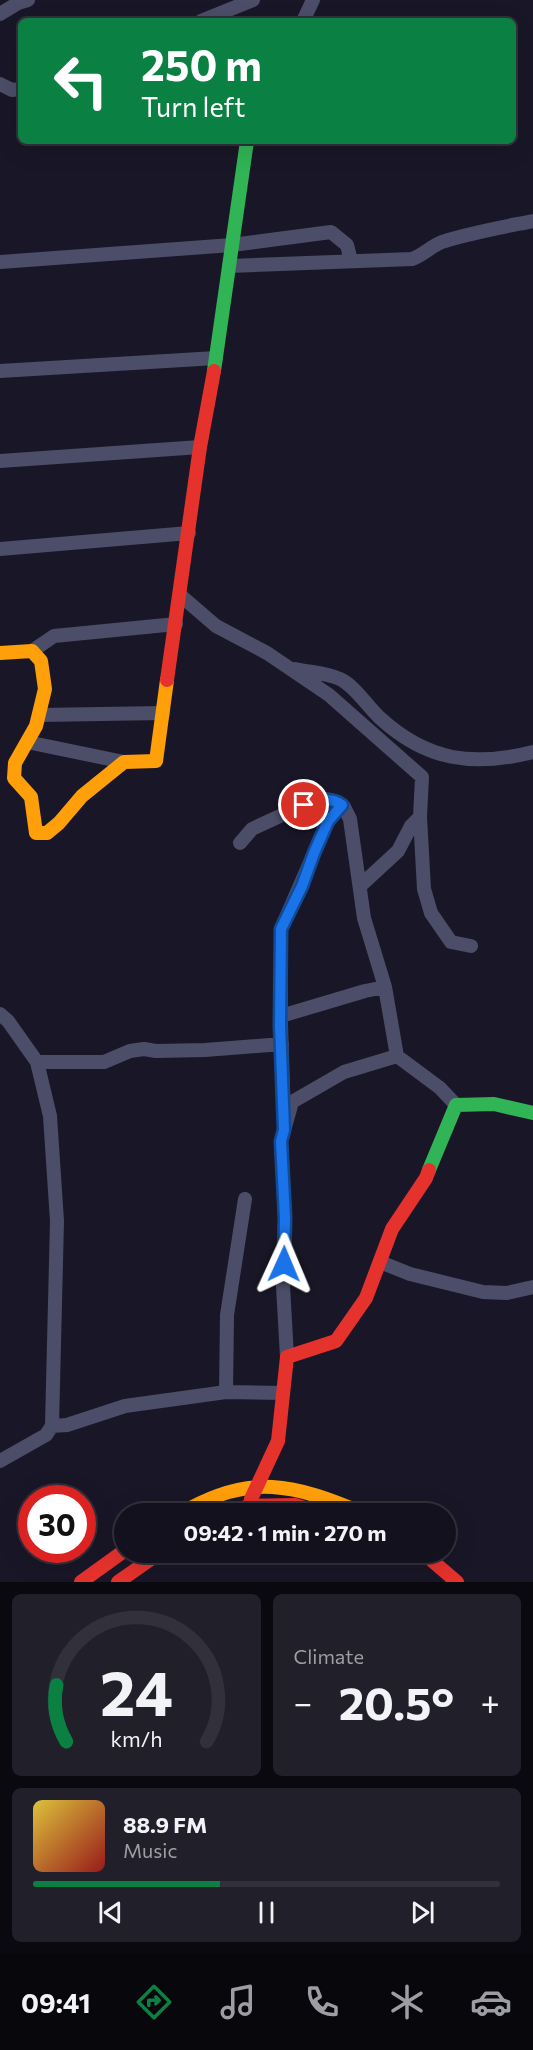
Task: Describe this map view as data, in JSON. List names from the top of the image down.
{
  "page": {
    "turn": ["250 m", "Turn left"],
    "limit": "30",
    "trip": "09:42 · 1 min · 270 m",
    "tile": "Climate",
    "heat": ["−", "20.5°", "+"],
    "song": ["88.9 FM", "Music"],
    "tabs": "09:41",
    "gauge": ["24", "km/h"]
  }
}
